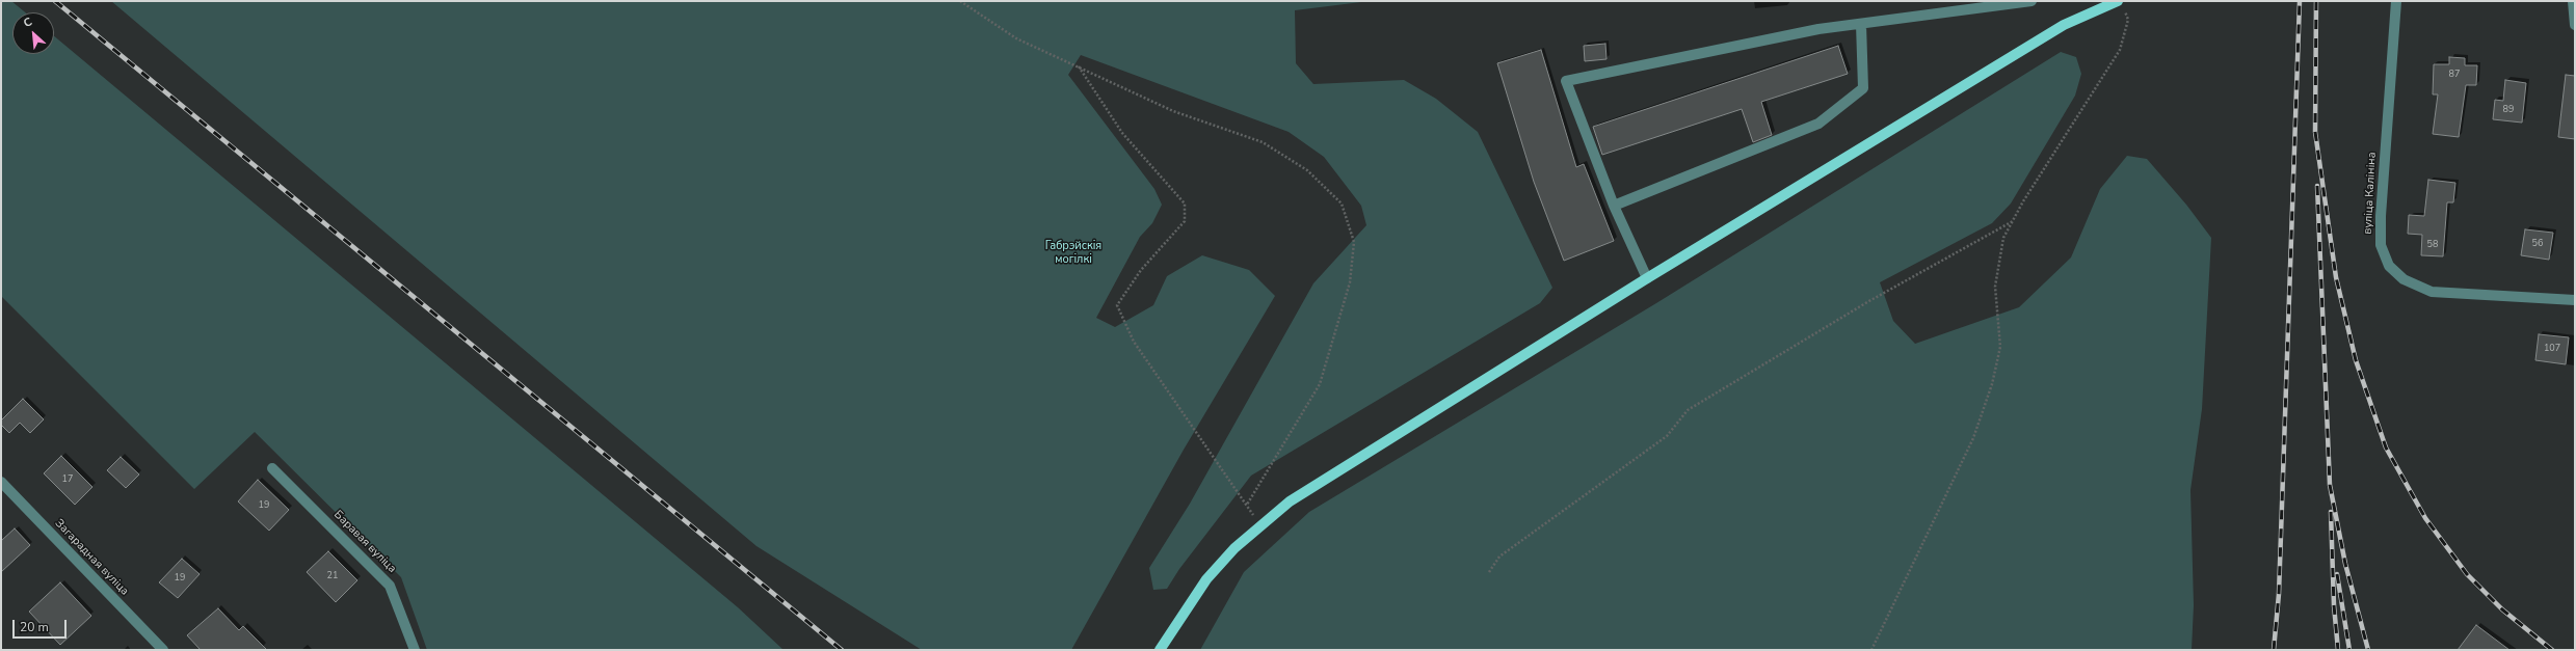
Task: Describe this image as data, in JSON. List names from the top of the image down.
{
  "streets": {
    "street": ["вуліца Калініна", "Баравая вуліца", "Загарадная вуліца"]
  },
  "parks": ["Габрэйскія могілкі"],
  "house_numbers": [
    "87",
    "89",
    "56",
    "58",
    "107",
    "17",
    "19",
    "21",
    "19"
  ],
  "scale_bar": "20 m",
  "north": "top left"
}
